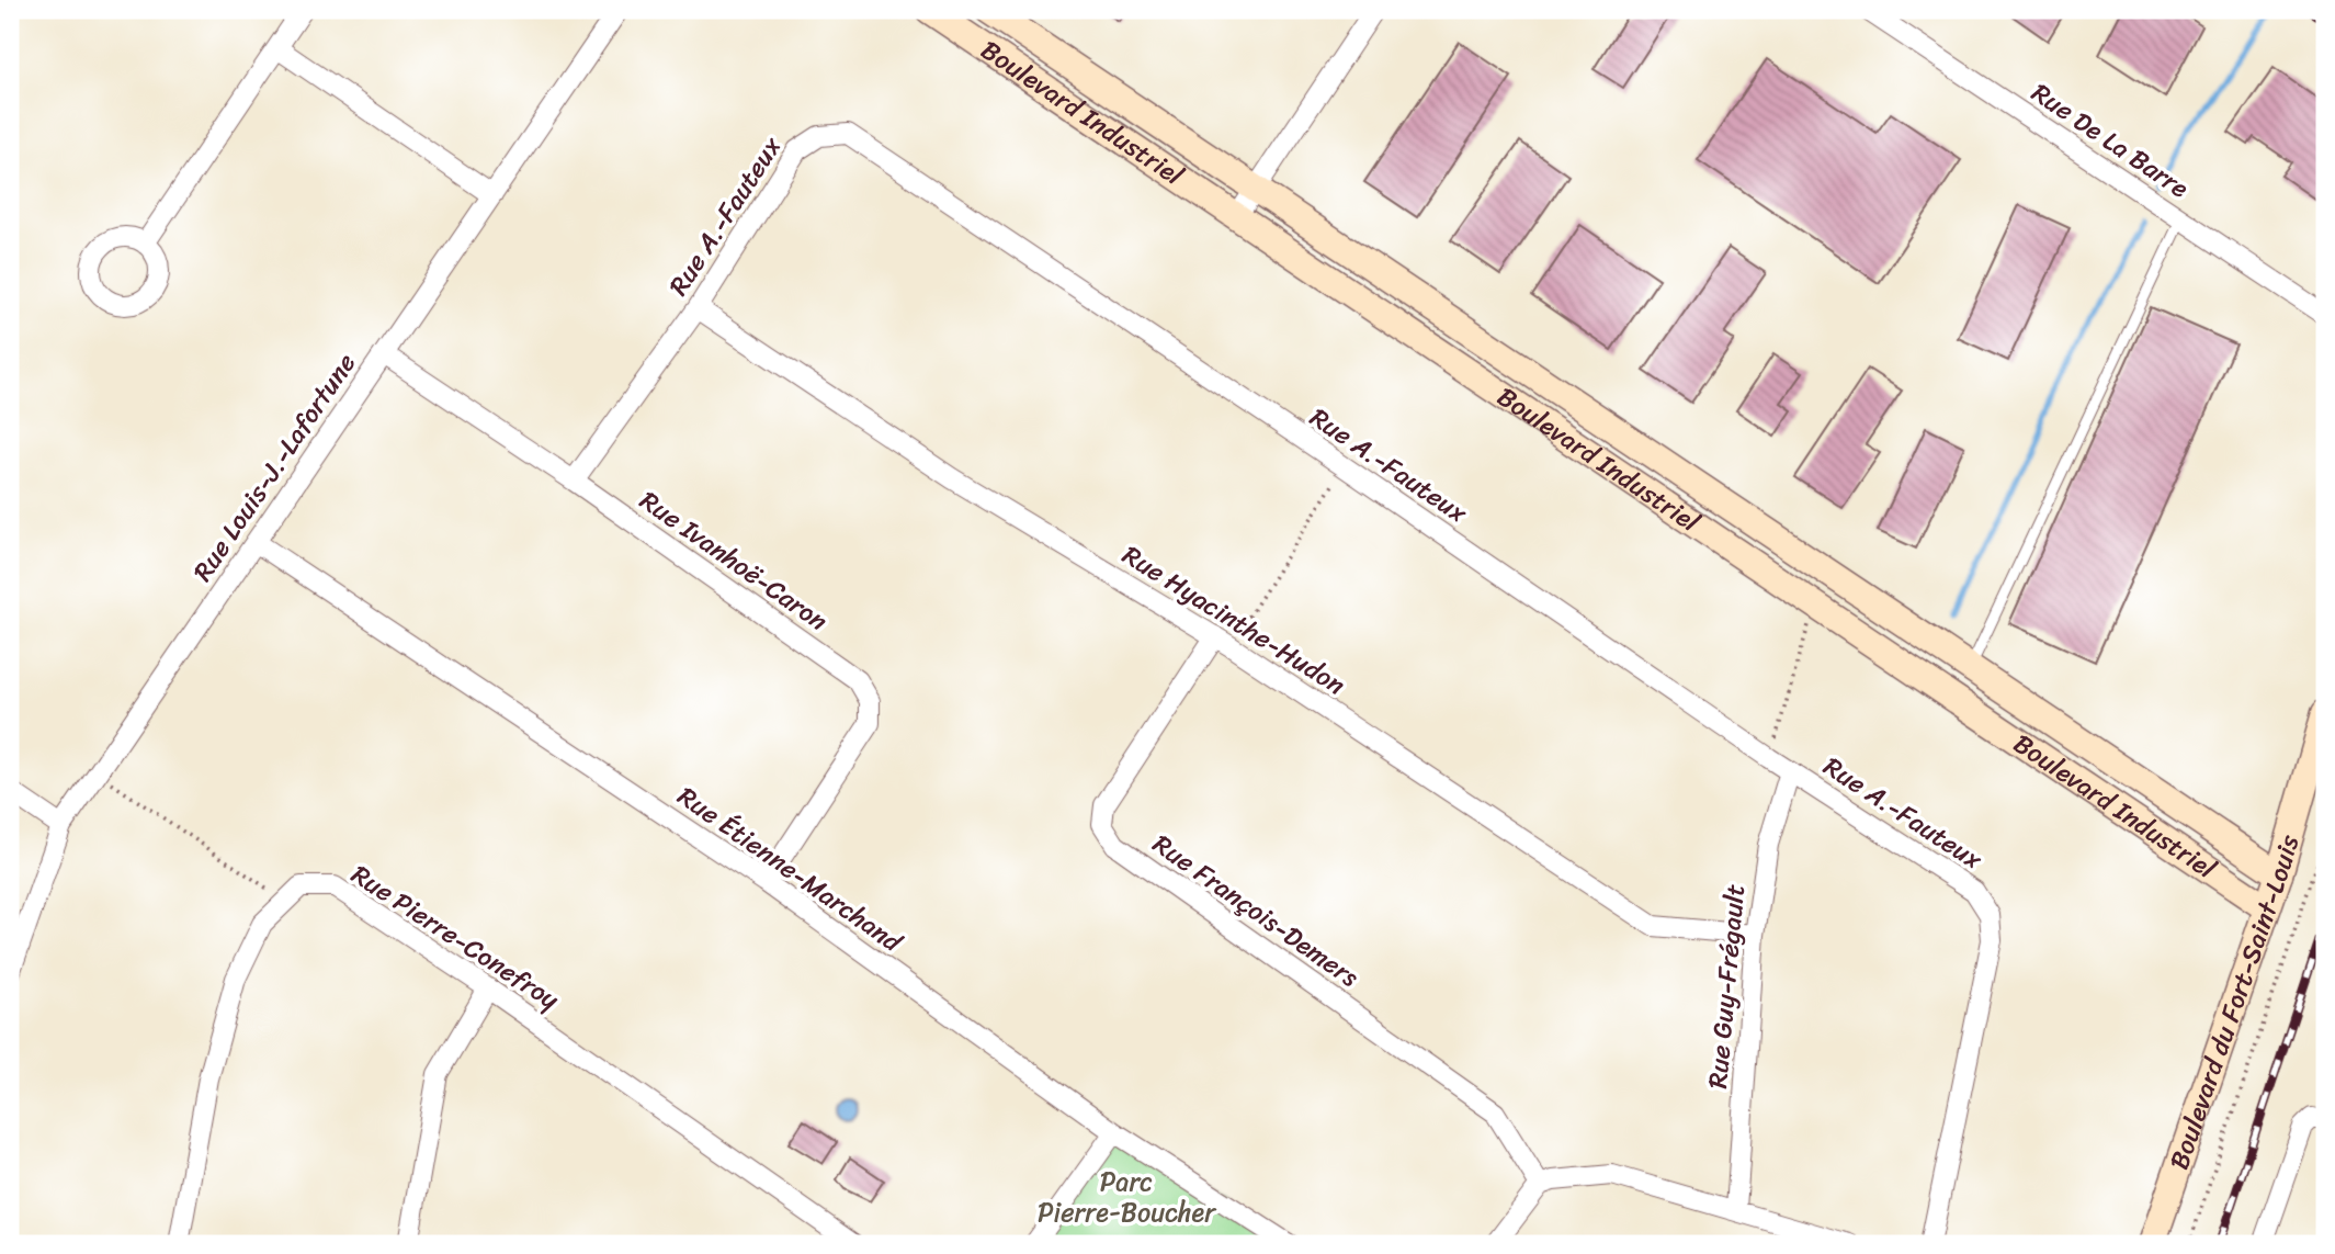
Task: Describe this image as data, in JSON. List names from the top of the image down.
{
  "streets": {
    "street": [
      "Boulevard Industriel",
      "Rue De La Barre",
      "Rue A.-Fauteux",
      "Rue Louis-J.-Lafortune",
      "Rue Ivanhoë-Caron",
      "Rue Hyacinthe-Hudon",
      "Rue Étienne-Marchand",
      "Rue François-Demers",
      "Rue Pierre-Conefroy",
      "Rue Guy-Frégault",
      "Boulevard du Fort-Saint-Louis"
    ]
  },
  "crossings": [
    ["Boulevard Industriel", "Boulevard du Fort-Saint-Louis"],
    ["Rue A.-Fauteux", "Rue Ivanhoë-Caron"],
    ["Rue A.-Fauteux", "Rue Hyacinthe-Hudon"],
    ["Rue A.-Fauteux", "Rue Guy-Frégault"],
    ["Rue Louis-J.-Lafortune", "Rue Ivanhoë-Caron"],
    ["Rue Louis-J.-Lafortune", "Rue Étienne-Marchand"],
    ["Rue Ivanhoë-Caron", "Rue Étienne-Marchand"],
    ["Rue Hyacinthe-Hudon", "Rue François-Demers"],
    ["Rue Hyacinthe-Hudon", "Rue Guy-Frégault"]
  ],
  "parks": ["Parc Pierre-Boucher"]
}
